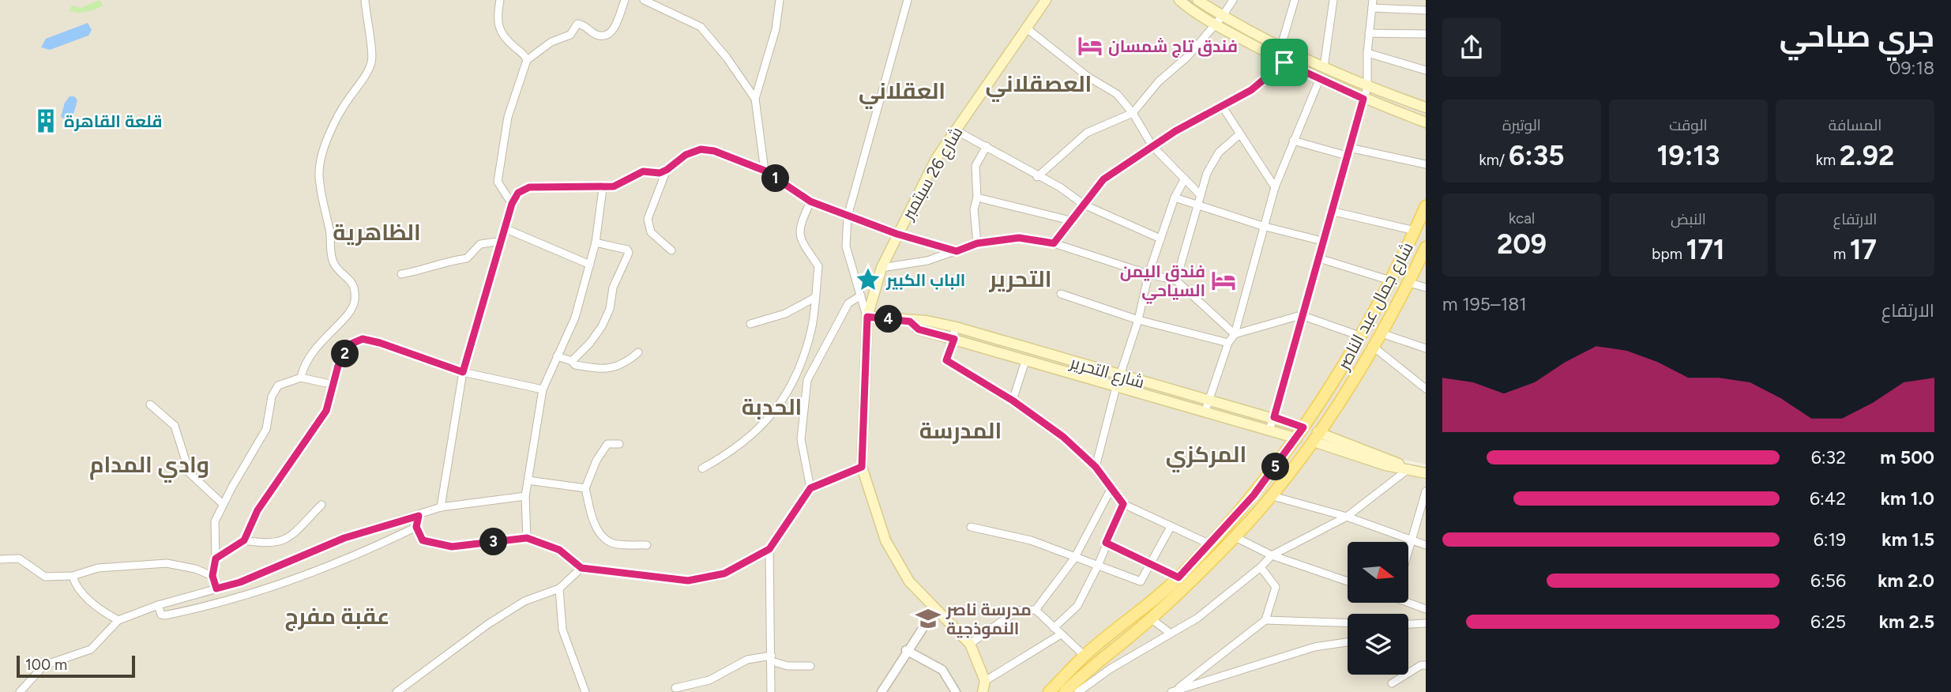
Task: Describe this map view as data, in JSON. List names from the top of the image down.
{
  "streets": {
    "main road": ["شارع 26 سبتمبر", "شارع جمال عبد الناصر", "شارع التحرير"]
  },
  "crossings": [
    ["شارع 26 سبتمبر", "شارع التحرير"],
    ["شارع جمال عبد الناصر", "شارع التحرير"]
  ],
  "districts": [
    "العصقلاني",
    "العقلاني",
    "الظاهرية",
    "التحرير",
    "الحدبة",
    "المدرسة",
    "المركزي",
    "وادي المدام",
    "عقبة مفرج"
  ],
  "places": {
    "hotel": ["فندق تاج شمسان", "فندق اليمن السياحي"],
    "building": ["قلعة القاهرة"],
    "place": ["الباب الكبير"],
    "school or university": ["مدرسة ناصر النموذجية"]
  },
  "scale_bar": "100 m",
  "north": "right",
  "page": {
    "heading": ["جري صباحي", "09:18"],
    "stats": [
      ["المسافة", "2.92 km"],
      ["الوقت", "19:13"],
      ["الوتيرة", "6:35 /km"],
      ["الارتفاع", "17 m"],
      ["النبض", "171 bpm"],
      ["kcal", "209"]
    ],
    "pins": [
      "1",
      "4",
      "2",
      "5",
      "3"
    ],
    "chart": ["الارتفاع", "181–195 m"],
    "list": [
      {
        "name": "500 m",
        "note": "6:32"
      },
      {
        "name": "1.0 km",
        "note": "6:42"
      },
      {
        "name": "1.5 km",
        "note": "6:19"
      },
      {
        "name": "2.0 km",
        "note": "6:56"
      },
      {
        "name": "2.5 km",
        "note": "6:25"
      }
    ],
    "scale": "100 m"
  }
}
